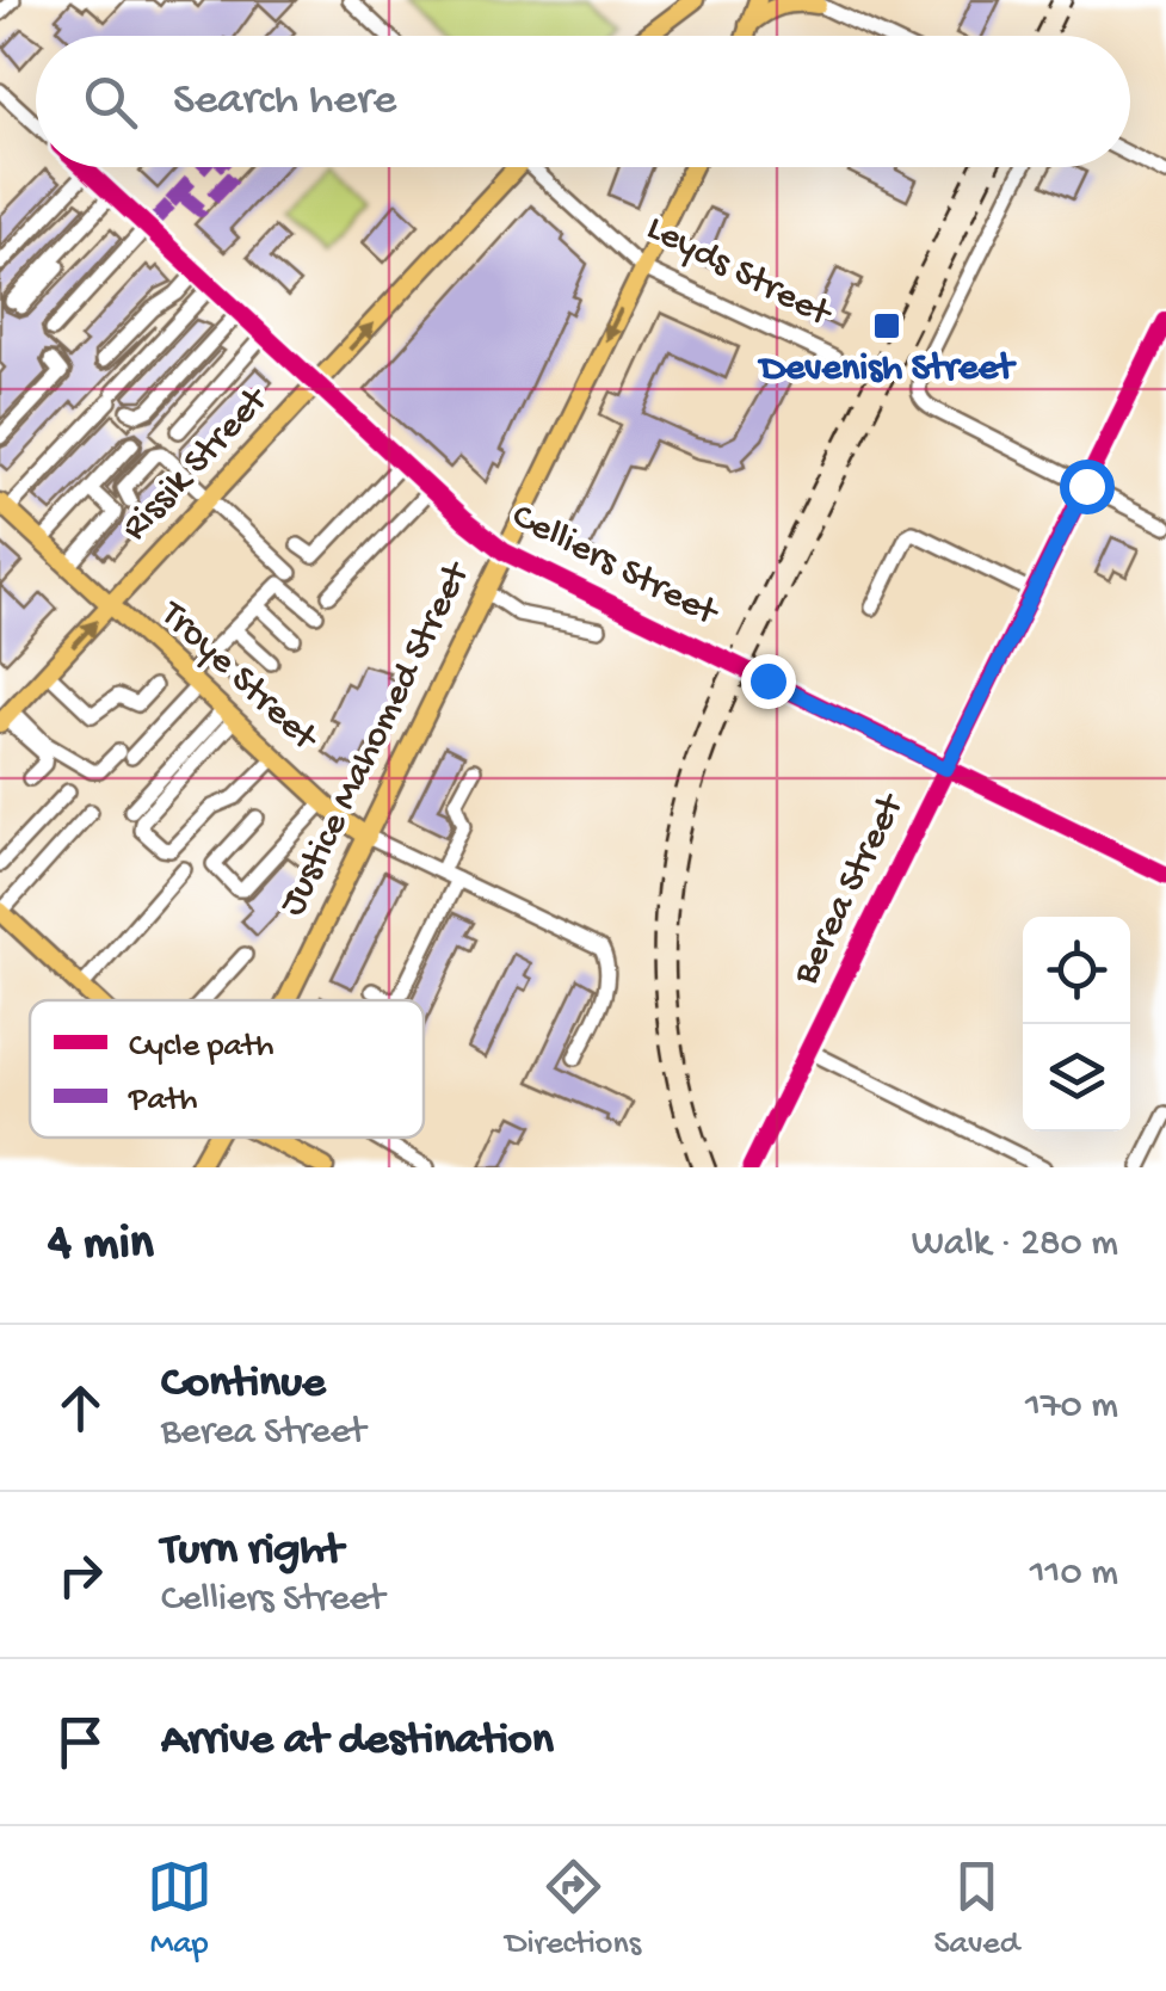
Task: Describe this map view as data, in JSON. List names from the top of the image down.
{
  "streets": {
    "main road": ["Rissik Street", "Troye Street", "Justice Mahomed Street"],
    "street": ["Leyds Street", "Celliers Street", "Berea Street"]
  },
  "crossings": [
    ["Leyds Street", "Justice Mahomed Street"],
    ["Rissik Street", "Celliers Street"],
    ["Rissik Street", "Troye Street"],
    ["Celliers Street", "Justice Mahomed Street"],
    ["Celliers Street", "Berea Street"],
    ["Troye Street", "Justice Mahomed Street"]
  ],
  "one_way": ["Rissik Street"],
  "places": {
    "transit": ["Devenish Street"]
  },
  "legend": ["Cycle path", "Path"],
  "page": {
    "search": "Search here",
    "heading": ["4 min", "Walk · 280 m"],
    "list": [
      ["Continue", "Berea Street", "170 m"],
      ["Turn right", "Celliers Street", "110 m"],
      "Arrive at destination"
    ],
    "nav": ["Map", "Directions", "Saved"]
  }
}
